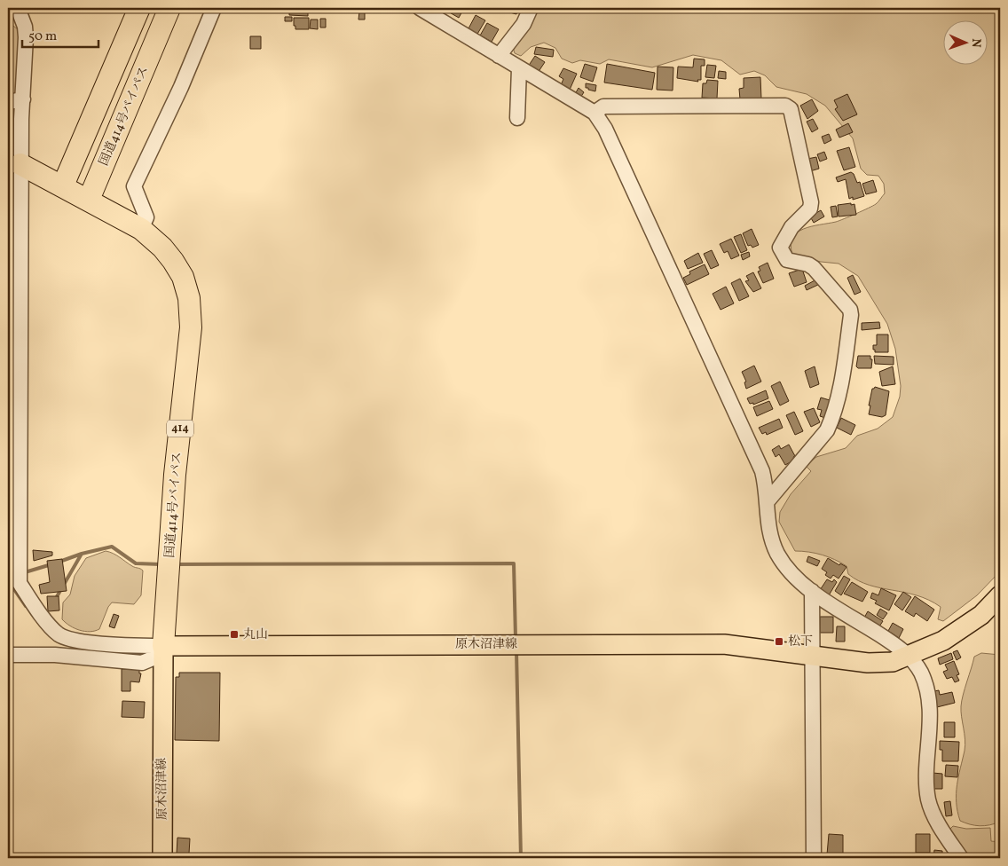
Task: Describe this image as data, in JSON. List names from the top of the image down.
{
  "streets": {
    "highway": ["国道414号バイパス", "414"],
    "main road": ["原木沼津線"]
  },
  "crossings": [
    ["国道414号バイパス", "原木沼津線"]
  ],
  "places": {
    "transit": ["丸山", "松下"]
  },
  "scale_bar": "50 m",
  "north": "right"
}
